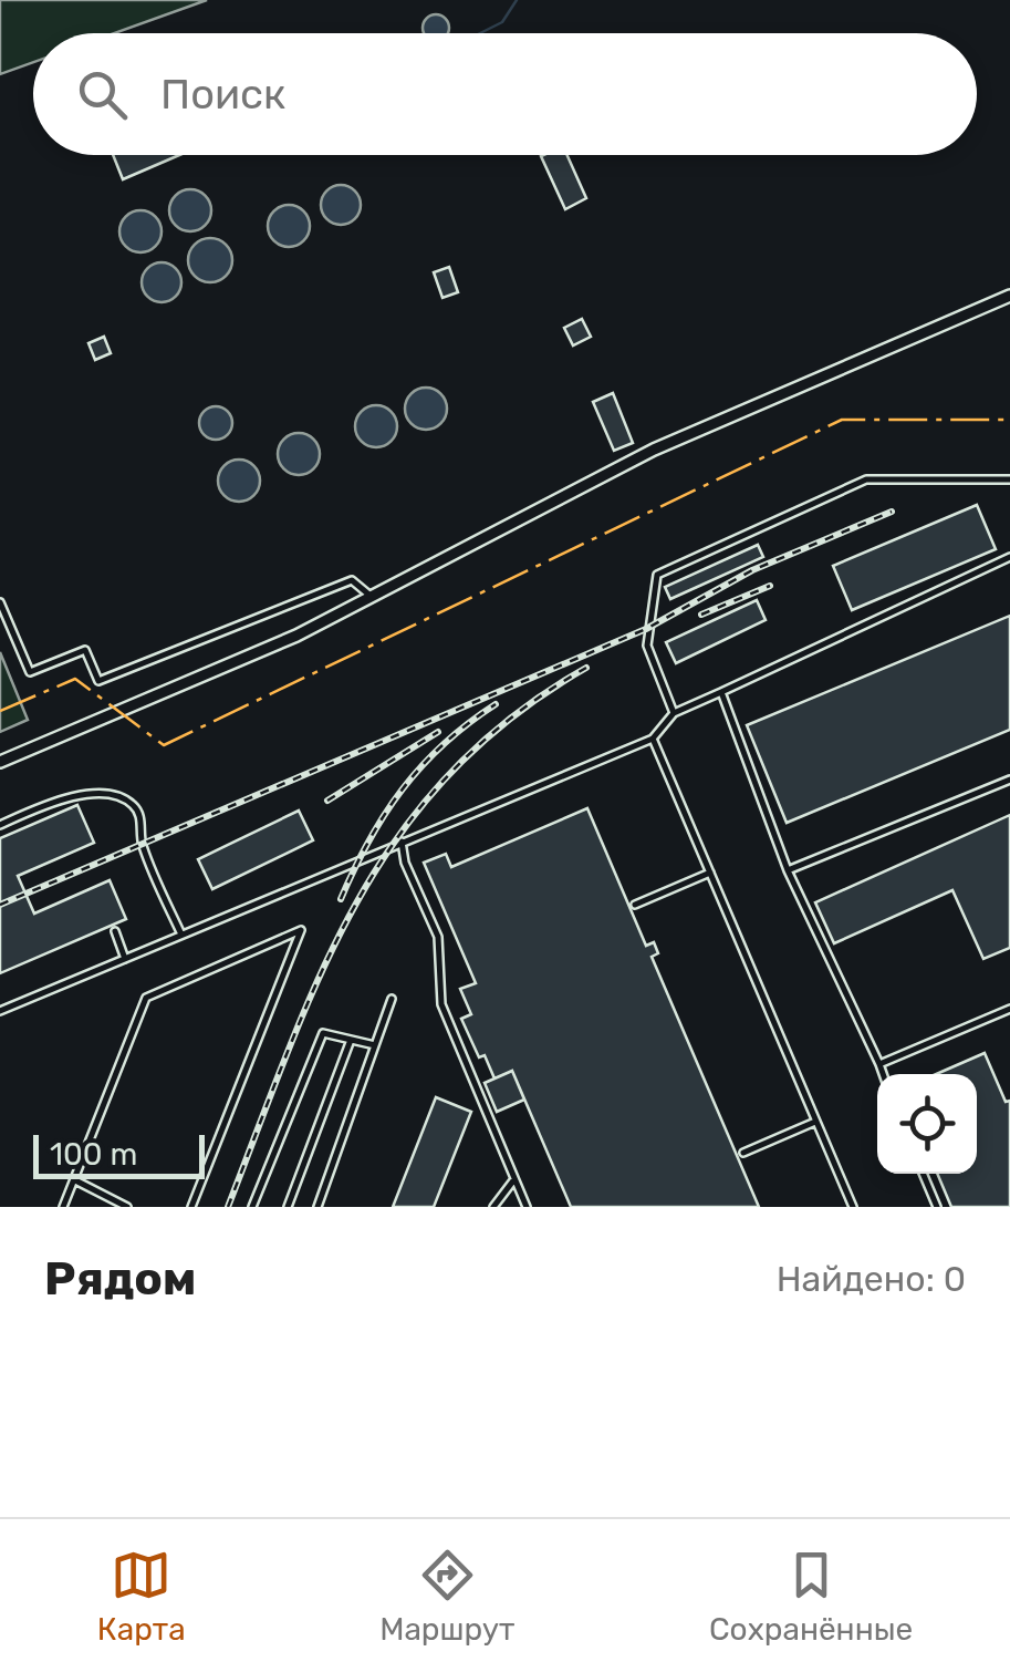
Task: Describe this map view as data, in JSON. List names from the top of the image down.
{
  "scale_bar": "100 m",
  "page": {
    "search": "Поиск",
    "scale": "100 m",
    "heading": ["Рядом", "Найдено: 0"],
    "nav": ["Карта", "Маршрут", "Сохранённые"]
  }
}
